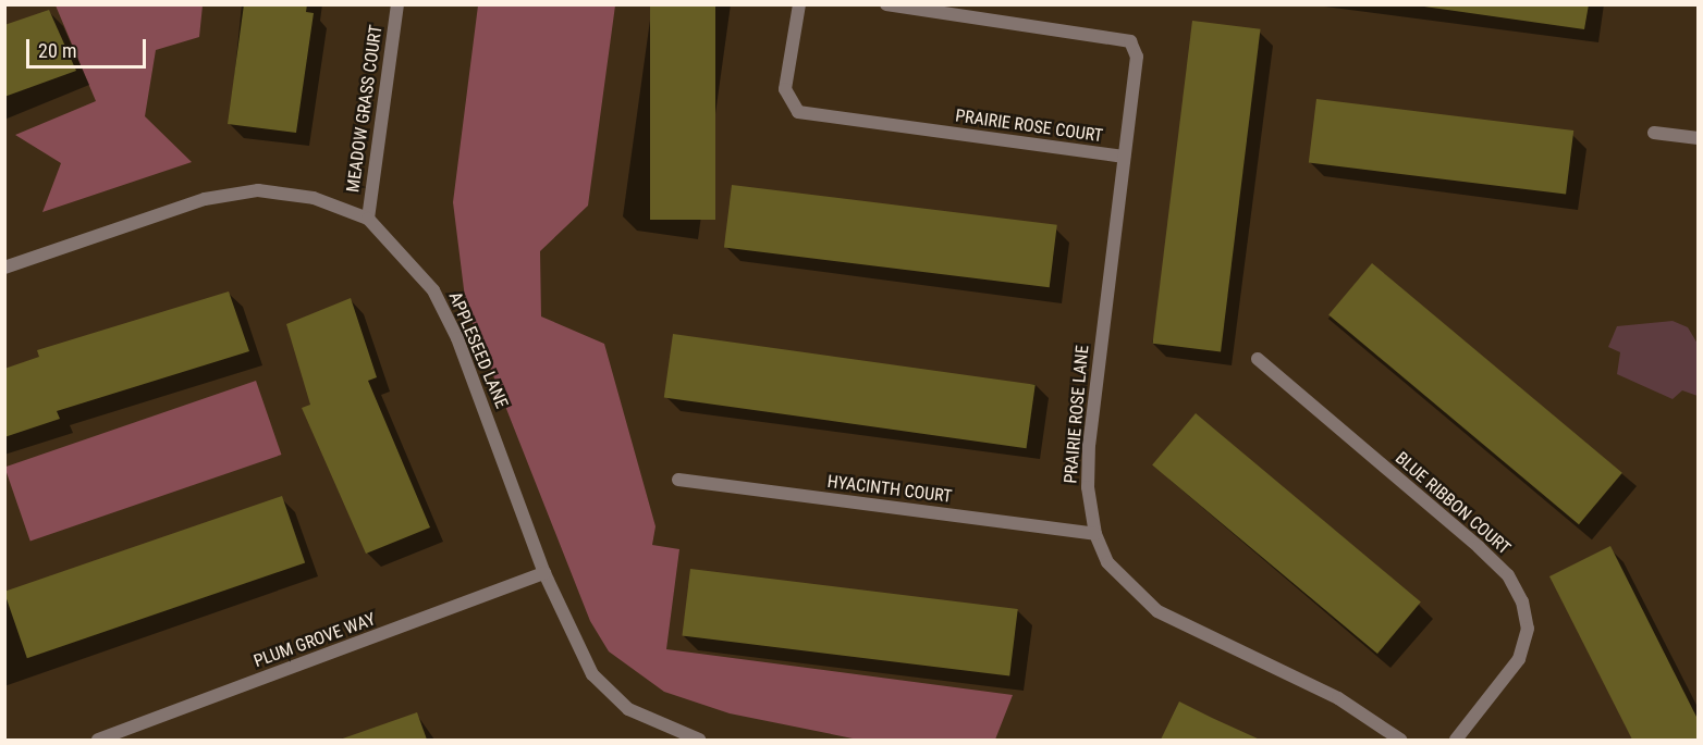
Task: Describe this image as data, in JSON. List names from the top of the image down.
{
  "streets": {
    "street": [
      "MEADOW GRASS COURT",
      "PRAIRIE ROSE COURT",
      "APPLESEED LANE",
      "PRAIRIE ROSE LANE",
      "HYACINTH COURT",
      "BLUE RIBBON COURT",
      "PLUM GROVE WAY"
    ]
  },
  "crossings": [
    ["MEADOW GRASS COURT", "APPLESEED LANE"],
    ["PRAIRIE ROSE COURT", "PRAIRIE ROSE LANE"],
    ["APPLESEED LANE", "PLUM GROVE WAY"],
    ["PRAIRIE ROSE LANE", "HYACINTH COURT"]
  ],
  "scale_bar": "20 m"
}
